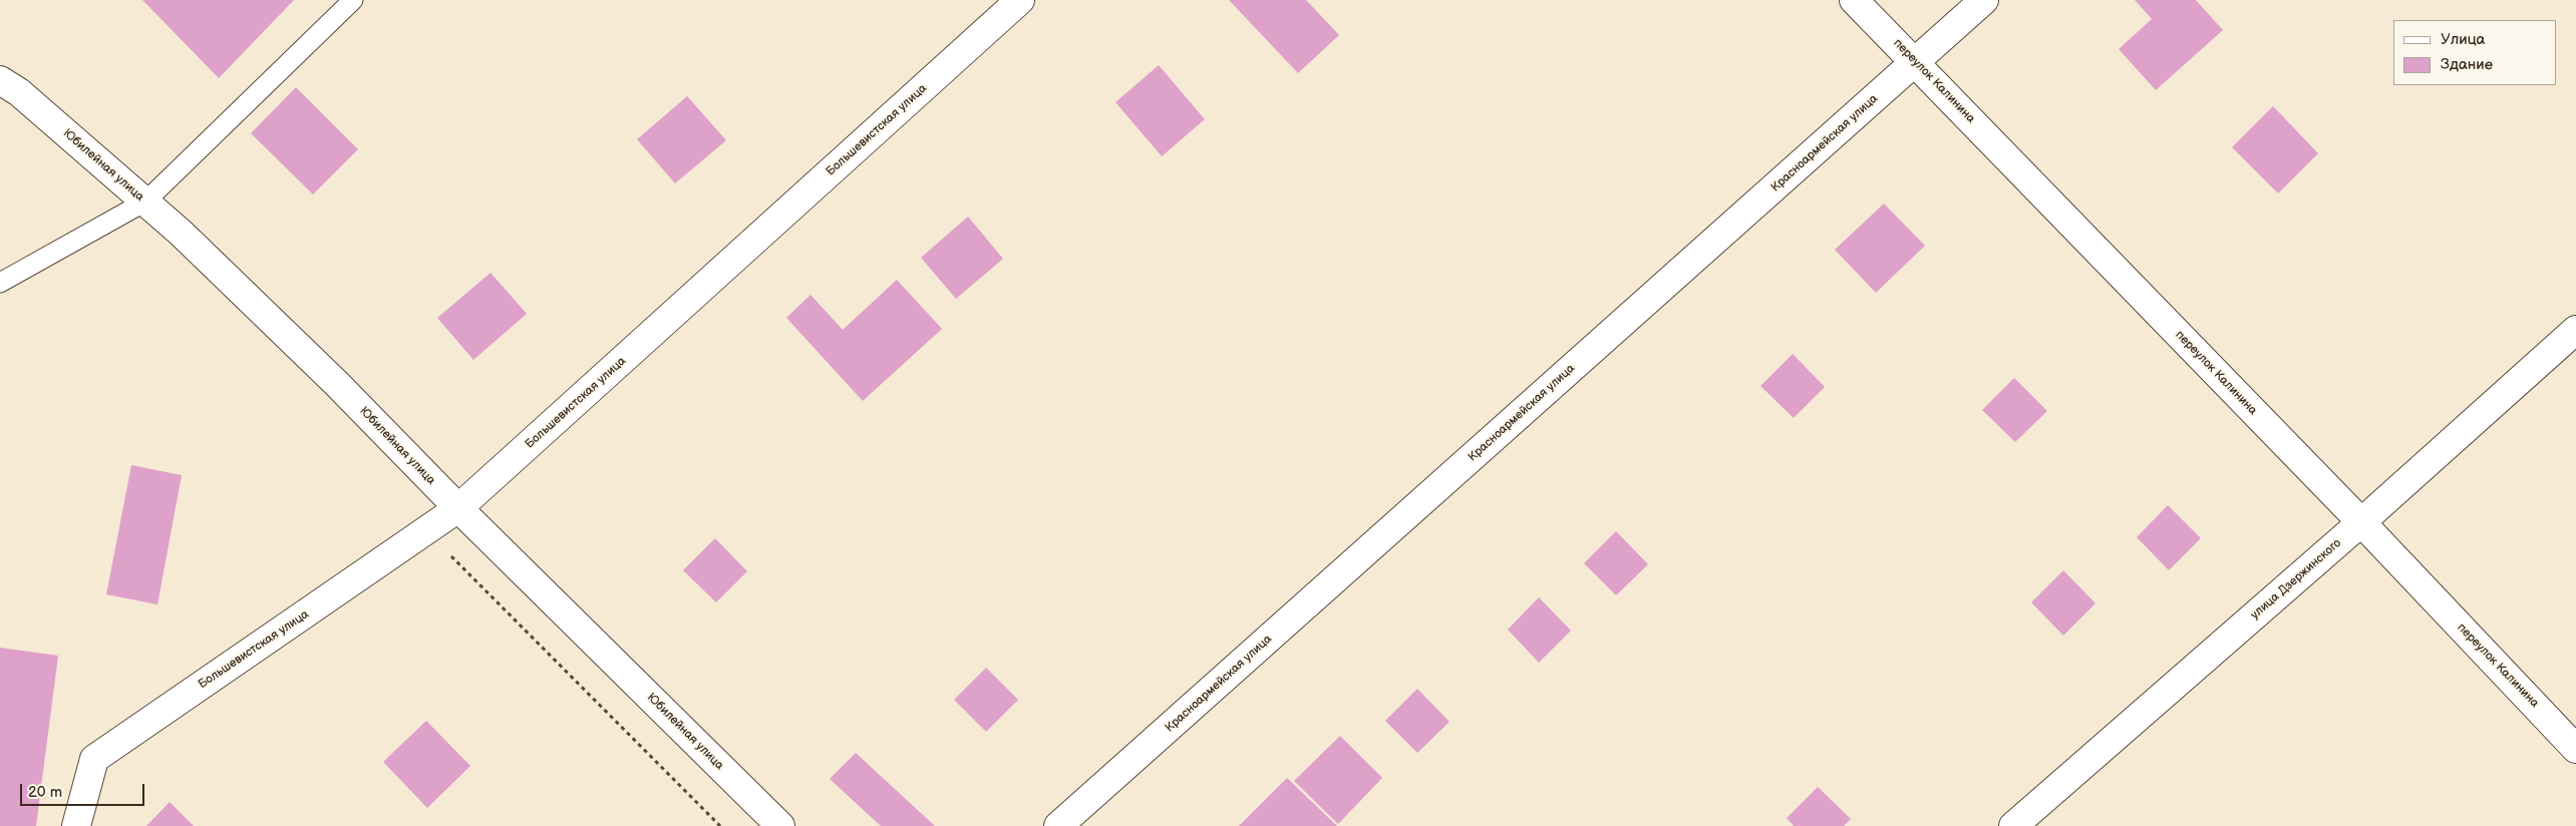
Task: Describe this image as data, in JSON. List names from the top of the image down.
{
  "streets": {
    "street": [
      "переулок Калинина",
      "Большевистская улица",
      "Красноармейская улица",
      "Юбилейная улица",
      "улица Дзержинского"
    ]
  },
  "crossings": [
    ["переулок Калинина", "Красноармейская улица"],
    ["переулок Калинина", "улица Дзержинского"],
    ["Большевистская улица", "Юбилейная улица"]
  ],
  "legend": ["Улица", "Здание"],
  "scale_bar": "20 m"
}
